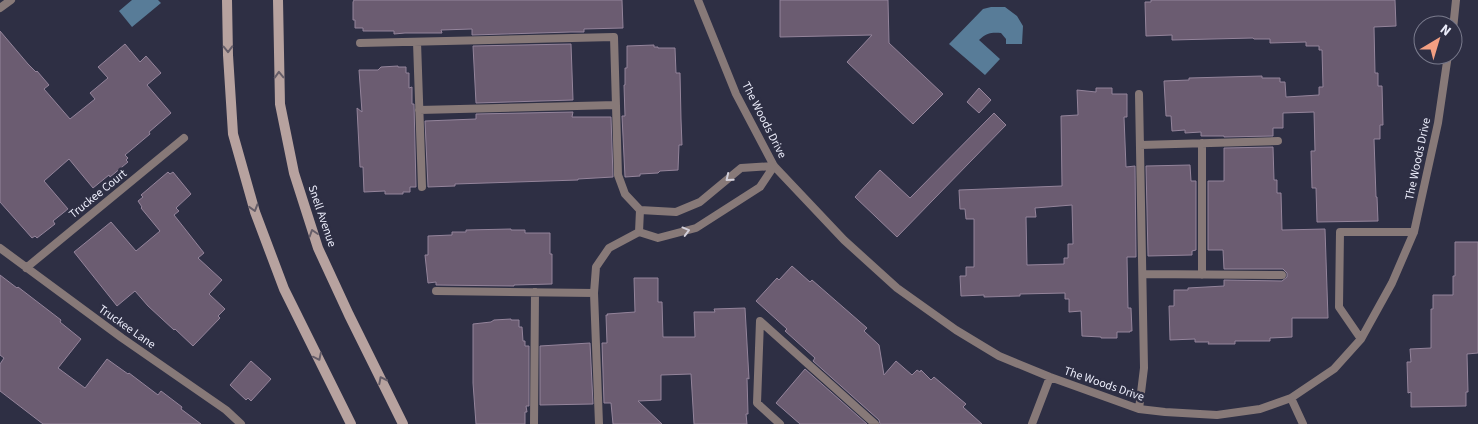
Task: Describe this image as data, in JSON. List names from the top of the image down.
{
  "streets": {
    "main road": ["Snell Avenue"],
    "lane": ["The Woods Drive", "Truckee Court", "Truckee Lane"]
  },
  "crossings": [
    ["Truckee Court", "Truckee Lane"]
  ],
  "north": "top right"
}
